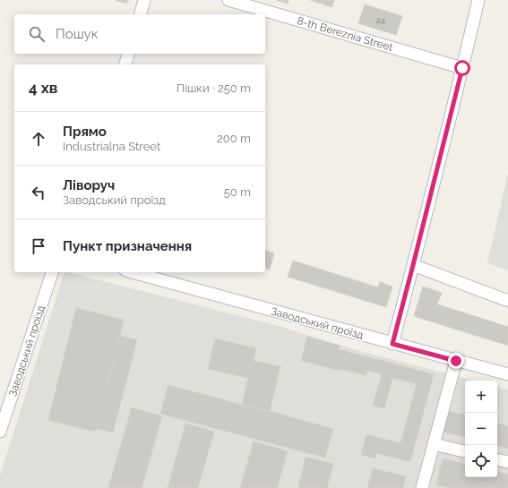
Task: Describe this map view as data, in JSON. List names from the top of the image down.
{
  "streets": {
    "street": ["8-th Bereznia Street", "Заводський проїзд"]
  },
  "house_numbers": ["24"],
  "page": {
    "search": "Пошук",
    "heading": ["4 хв", "Пішки · 250 m"],
    "list": [
      ["Прямо", "Industrialna Street", "200 m"],
      ["Ліворуч", "Заводський проїзд", "50 m"],
      "Пункт призначення"
    ],
    "map_buttons": ["+", "−"]
  }
}
